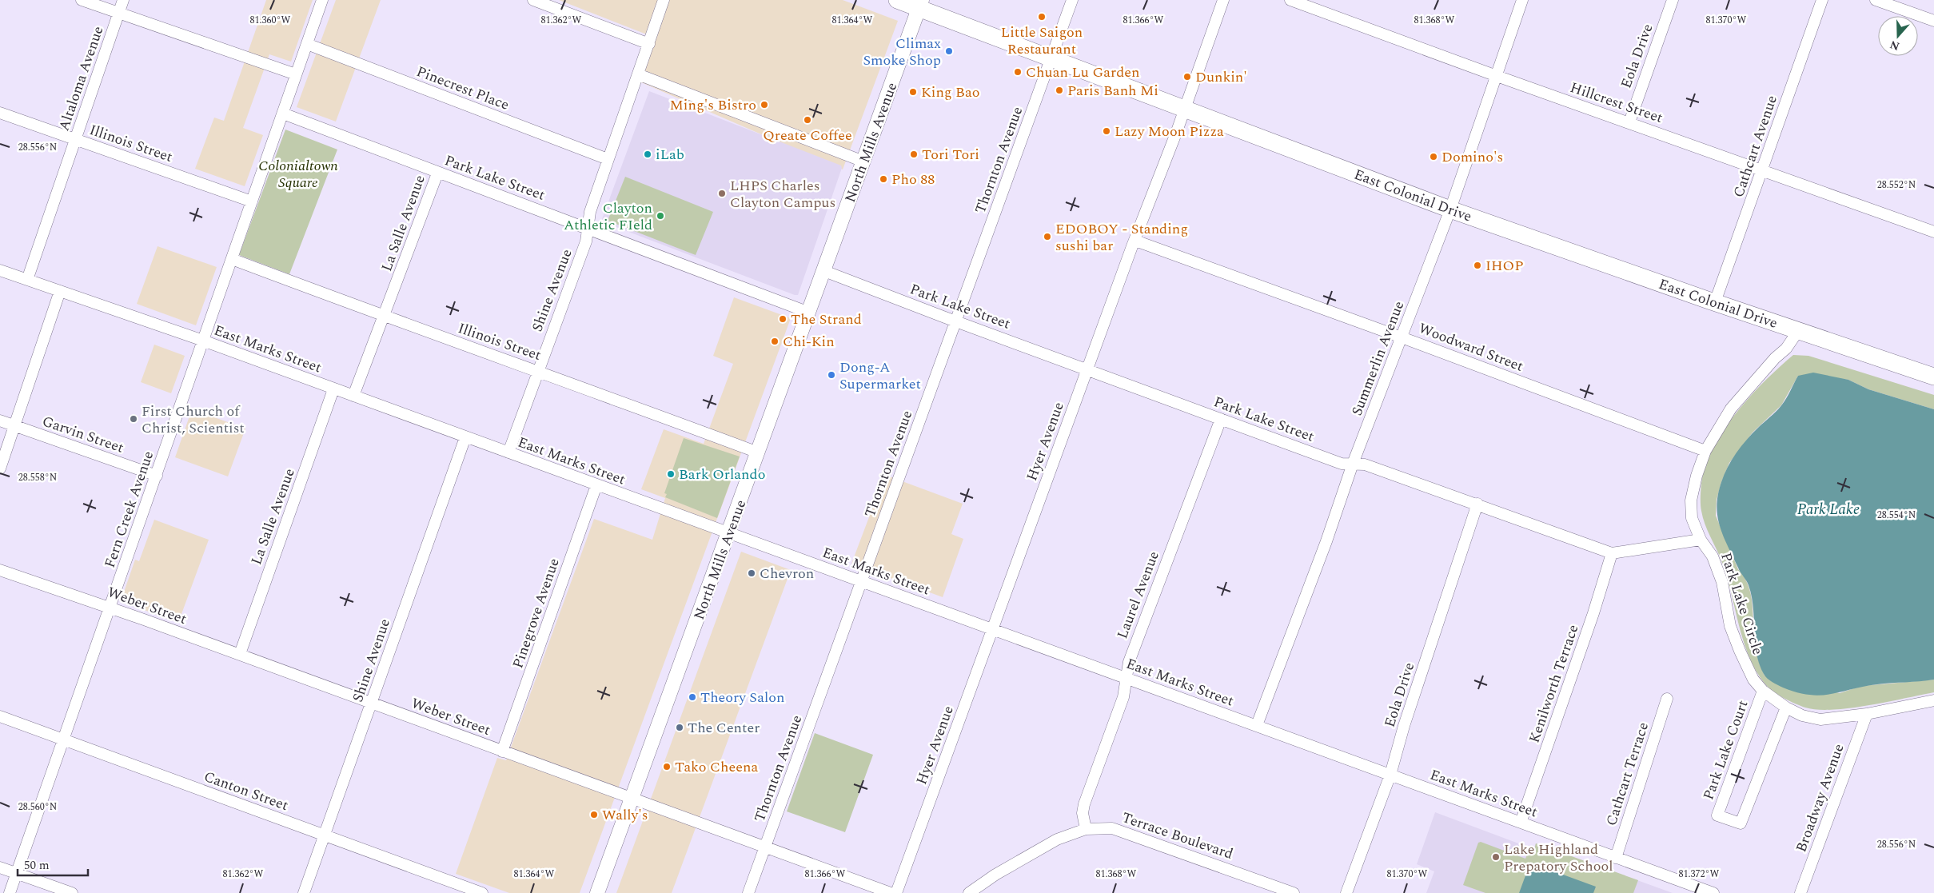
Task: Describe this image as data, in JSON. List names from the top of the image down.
{
  "streets": {
    "highway": ["East Colonial Drive"],
    "main road": ["North Mills Avenue"],
    "street": [
      "Eola Drive",
      "Altaloma Avenue",
      "Pinecrest Place",
      "Hillcrest Street",
      "Illinois Street",
      "Cathcart Avenue",
      "Thornton Avenue",
      "Park Lake Street",
      "La Salle Avenue",
      "Shine Avenue",
      "Woodward Street",
      "East Marks Street",
      "Summerlin Avenue",
      "Garvin Street",
      "Hyer Avenue",
      "Fern Creek Avenue",
      "Laurel Avenue",
      "Park Lake Circle",
      "Weber Street",
      "Pinegrove Avenue",
      "Kenilworth Terrace",
      "Park Lake Court",
      "Cathcart Terrace",
      "Canton Street",
      "Broadway Avenue",
      "Terrace Boulevard"
    ]
  },
  "crossings": [
    ["Eola Drive", "Hillcrest Street"],
    ["Eola Drive", "Park Lake Street"],
    ["Eola Drive", "East Marks Street"],
    ["Altaloma Avenue", "Illinois Street"],
    ["Altaloma Avenue", "East Marks Street"],
    ["Pinecrest Place", "Shine Avenue"],
    ["Pinecrest Place", "Fern Creek Avenue"],
    ["Hillcrest Street", "Cathcart Avenue"],
    ["Hillcrest Street", "Summerlin Avenue"],
    ["North Mills Avenue", "Illinois Street"],
    ["North Mills Avenue", "Park Lake Street"],
    ["North Mills Avenue", "East Colonial Drive"],
    ["North Mills Avenue", "East Marks Street"],
    ["North Mills Avenue", "Weber Street"],
    ["Illinois Street", "La Salle Avenue"],
    ["Illinois Street", "Shine Avenue"],
    ["Illinois Street", "Fern Creek Avenue"],
    ["Cathcart Avenue", "East Colonial Drive"],
    ["Thornton Avenue", "Park Lake Street"],
    ["Thornton Avenue", "East Colonial Drive"],
    ["Thornton Avenue", "East Marks Street"],
    ["Thornton Avenue", "Weber Street"],
    ["Park Lake Street", "La Salle Avenue"],
    ["Park Lake Street", "Shine Avenue"],
    ["Park Lake Street", "Summerlin Avenue"],
    ["Park Lake Street", "Hyer Avenue"],
    ["Park Lake Street", "Fern Creek Avenue"],
    ["Park Lake Street", "Laurel Avenue"],
    ["Park Lake Street", "Park Lake Circle"],
    ["Park Lake Street", "Kenilworth Terrace"],
    ["East Colonial Drive", "Summerlin Avenue"],
    ["East Colonial Drive", "Hyer Avenue"],
    ["East Colonial Drive", "Park Lake Circle"],
    ["La Salle Avenue", "East Marks Street"],
    ["La Salle Avenue", "Weber Street"],
    ["Shine Avenue", "East Marks Street"],
    ["Shine Avenue", "Weber Street"],
    ["Shine Avenue", "Canton Street"],
    ["Woodward Street", "Summerlin Avenue"],
    ["Woodward Street", "Hyer Avenue"],
    ["Woodward Street", "Park Lake Circle"],
    ["East Marks Street", "Summerlin Avenue"],
    ["East Marks Street", "Hyer Avenue"],
    ["East Marks Street", "Fern Creek Avenue"],
    ["East Marks Street", "Laurel Avenue"],
    ["East Marks Street", "Pinegrove Avenue"],
    ["East Marks Street", "Kenilworth Terrace"],
    ["East Marks Street", "Cathcart Terrace"],
    ["Garvin Street", "Fern Creek Avenue"],
    ["Fern Creek Avenue", "Weber Street"],
    ["Fern Creek Avenue", "Canton Street"],
    ["Laurel Avenue", "Terrace Boulevard"],
    ["Park Lake Circle", "Park Lake Court"],
    ["Park Lake Circle", "Broadway Avenue"],
    ["Weber Street", "Pinegrove Avenue"]
  ],
  "water": ["Park Lake"],
  "parks": ["Colonialtown Square"],
  "places": [
    "Little Saigon Restaurant",
    "Climax Smoke Shop",
    "Chuan Lu Garden",
    "Dunkin'",
    "Paris Banh Mi",
    "King Bao",
    "Ming's Bistro",
    "Qreate Coffee",
    "Lazy Moon Pizza",
    "iLab",
    "Tori Tori",
    "Domino's",
    "Pho 88",
    "LHPS Charles Clayton Campus",
    "Clayton Athletic FIeld",
    "EDOBOY - Standing sushi bar",
    "IHOP",
    "The Strand",
    "Chi-Kin",
    "Dong-A Supermarket",
    "First Church of Christ, Scientist",
    "Bark Orlando",
    "Chevron",
    "Theory Salon",
    "The Center",
    "Tako Cheena",
    "Wally's",
    "Lake Highland Prepatory School"
  ],
  "scale_bar": "50 m",
  "north": "bottom",
  "coordinates": [
    "81.360°W",
    "81.362°W",
    "81.364°W",
    "81.366°W",
    "81.368°W",
    "81.370°W",
    "28.556°N",
    "28.552°N",
    "28.558°N",
    "28.554°N",
    "28.560°N",
    "81.372°W"
  ]
}
